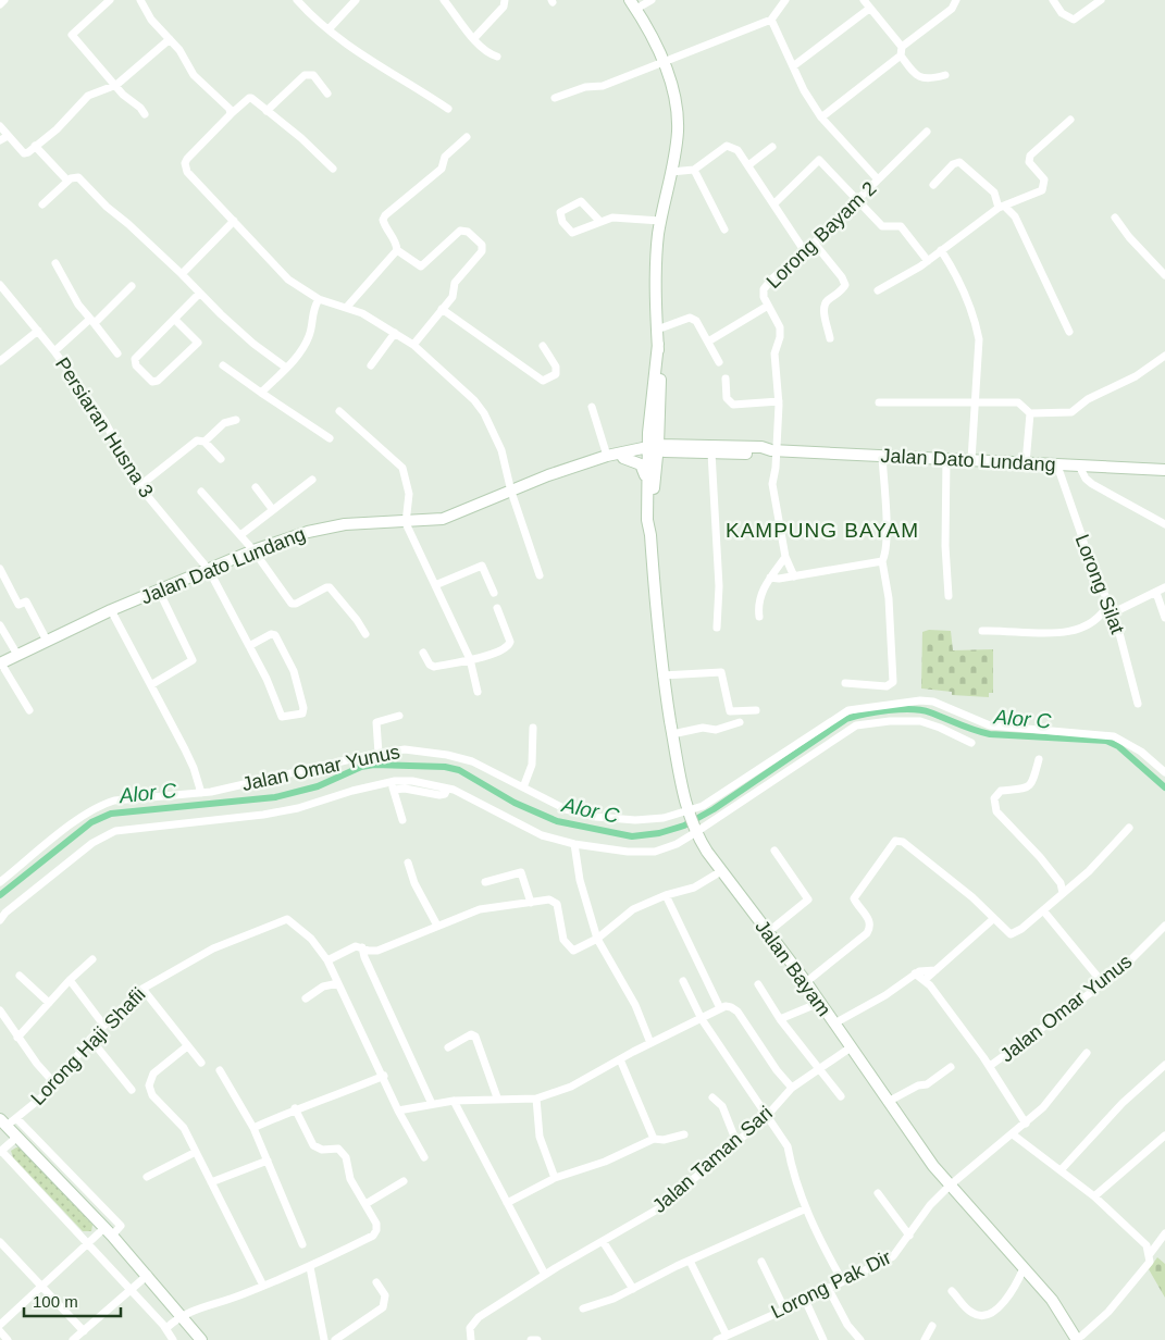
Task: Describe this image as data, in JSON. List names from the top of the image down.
{
  "streets": {
    "main road": ["Jalan Dato Lundang", "Jalan Bayam"],
    "street": [
      "Lorong Bayam 2",
      "Persiaran Husna 3",
      "Lorong Silat",
      "Jalan Omar Yunus",
      "Lorong Haji Shafii",
      "Jalan Taman Sari",
      "Lorong Pak Dir"
    ]
  },
  "crossings": [
    ["Lorong Bayam 2", "Jalan Dato Lundang"],
    ["Persiaran Husna 3", "Jalan Dato Lundang"],
    ["Jalan Dato Lundang", "Lorong Silat"],
    ["Jalan Dato Lundang", "Jalan Bayam"],
    ["Jalan Omar Yunus", "Jalan Bayam"],
    ["Jalan Bayam", "Jalan Taman Sari"],
    ["Jalan Bayam", "Lorong Pak Dir"]
  ],
  "districts": ["KAMPUNG BAYAM"],
  "water": ["Alor C"],
  "scale_bar": "100 m"
}
